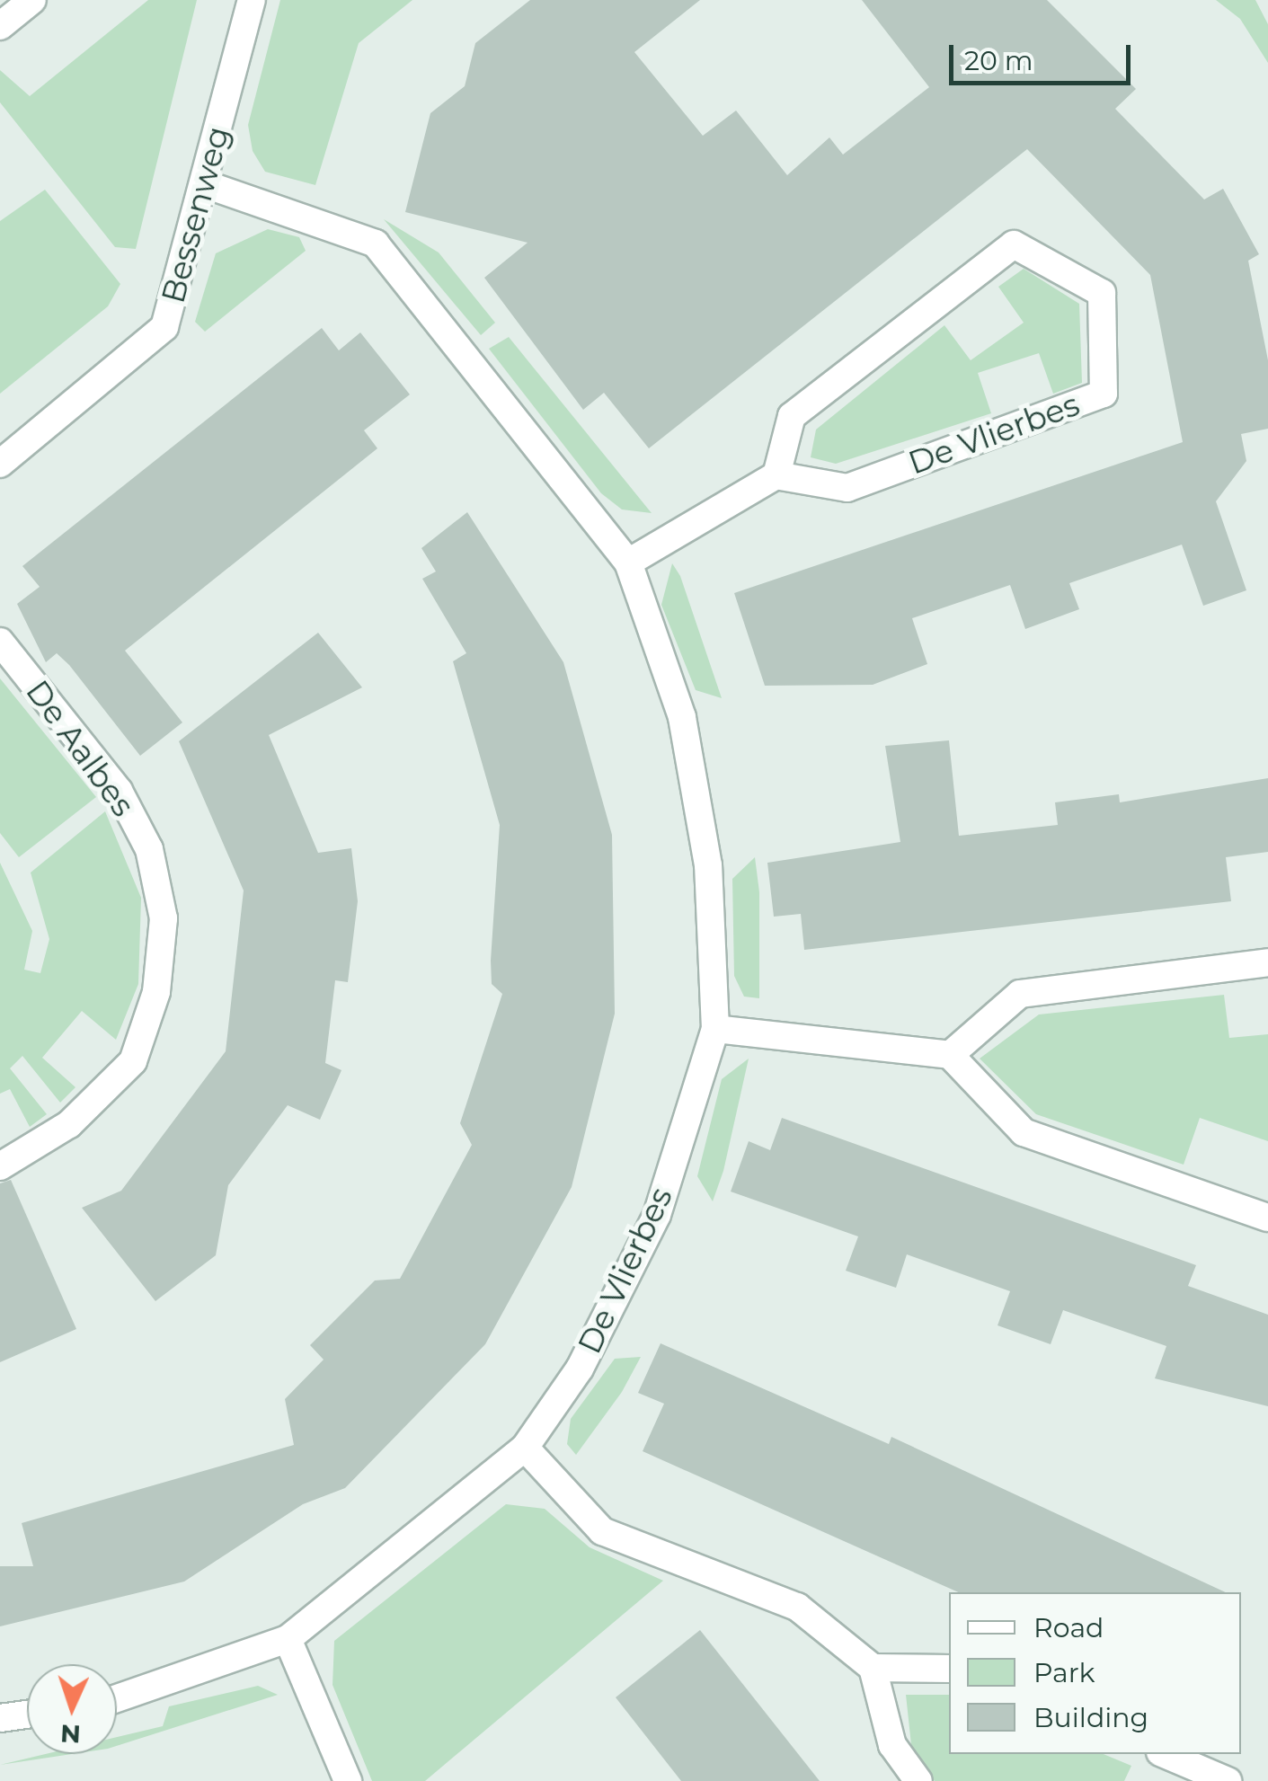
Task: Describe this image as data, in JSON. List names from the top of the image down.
{
  "streets": {
    "street": ["Bessenweg", "De Vlierbes", "De Aalbes"]
  },
  "crossings": [
    ["Bessenweg", "De Vlierbes"]
  ],
  "legend": ["Road", "Park", "Building"],
  "scale_bar": "20 m",
  "north": "bottom"
}
